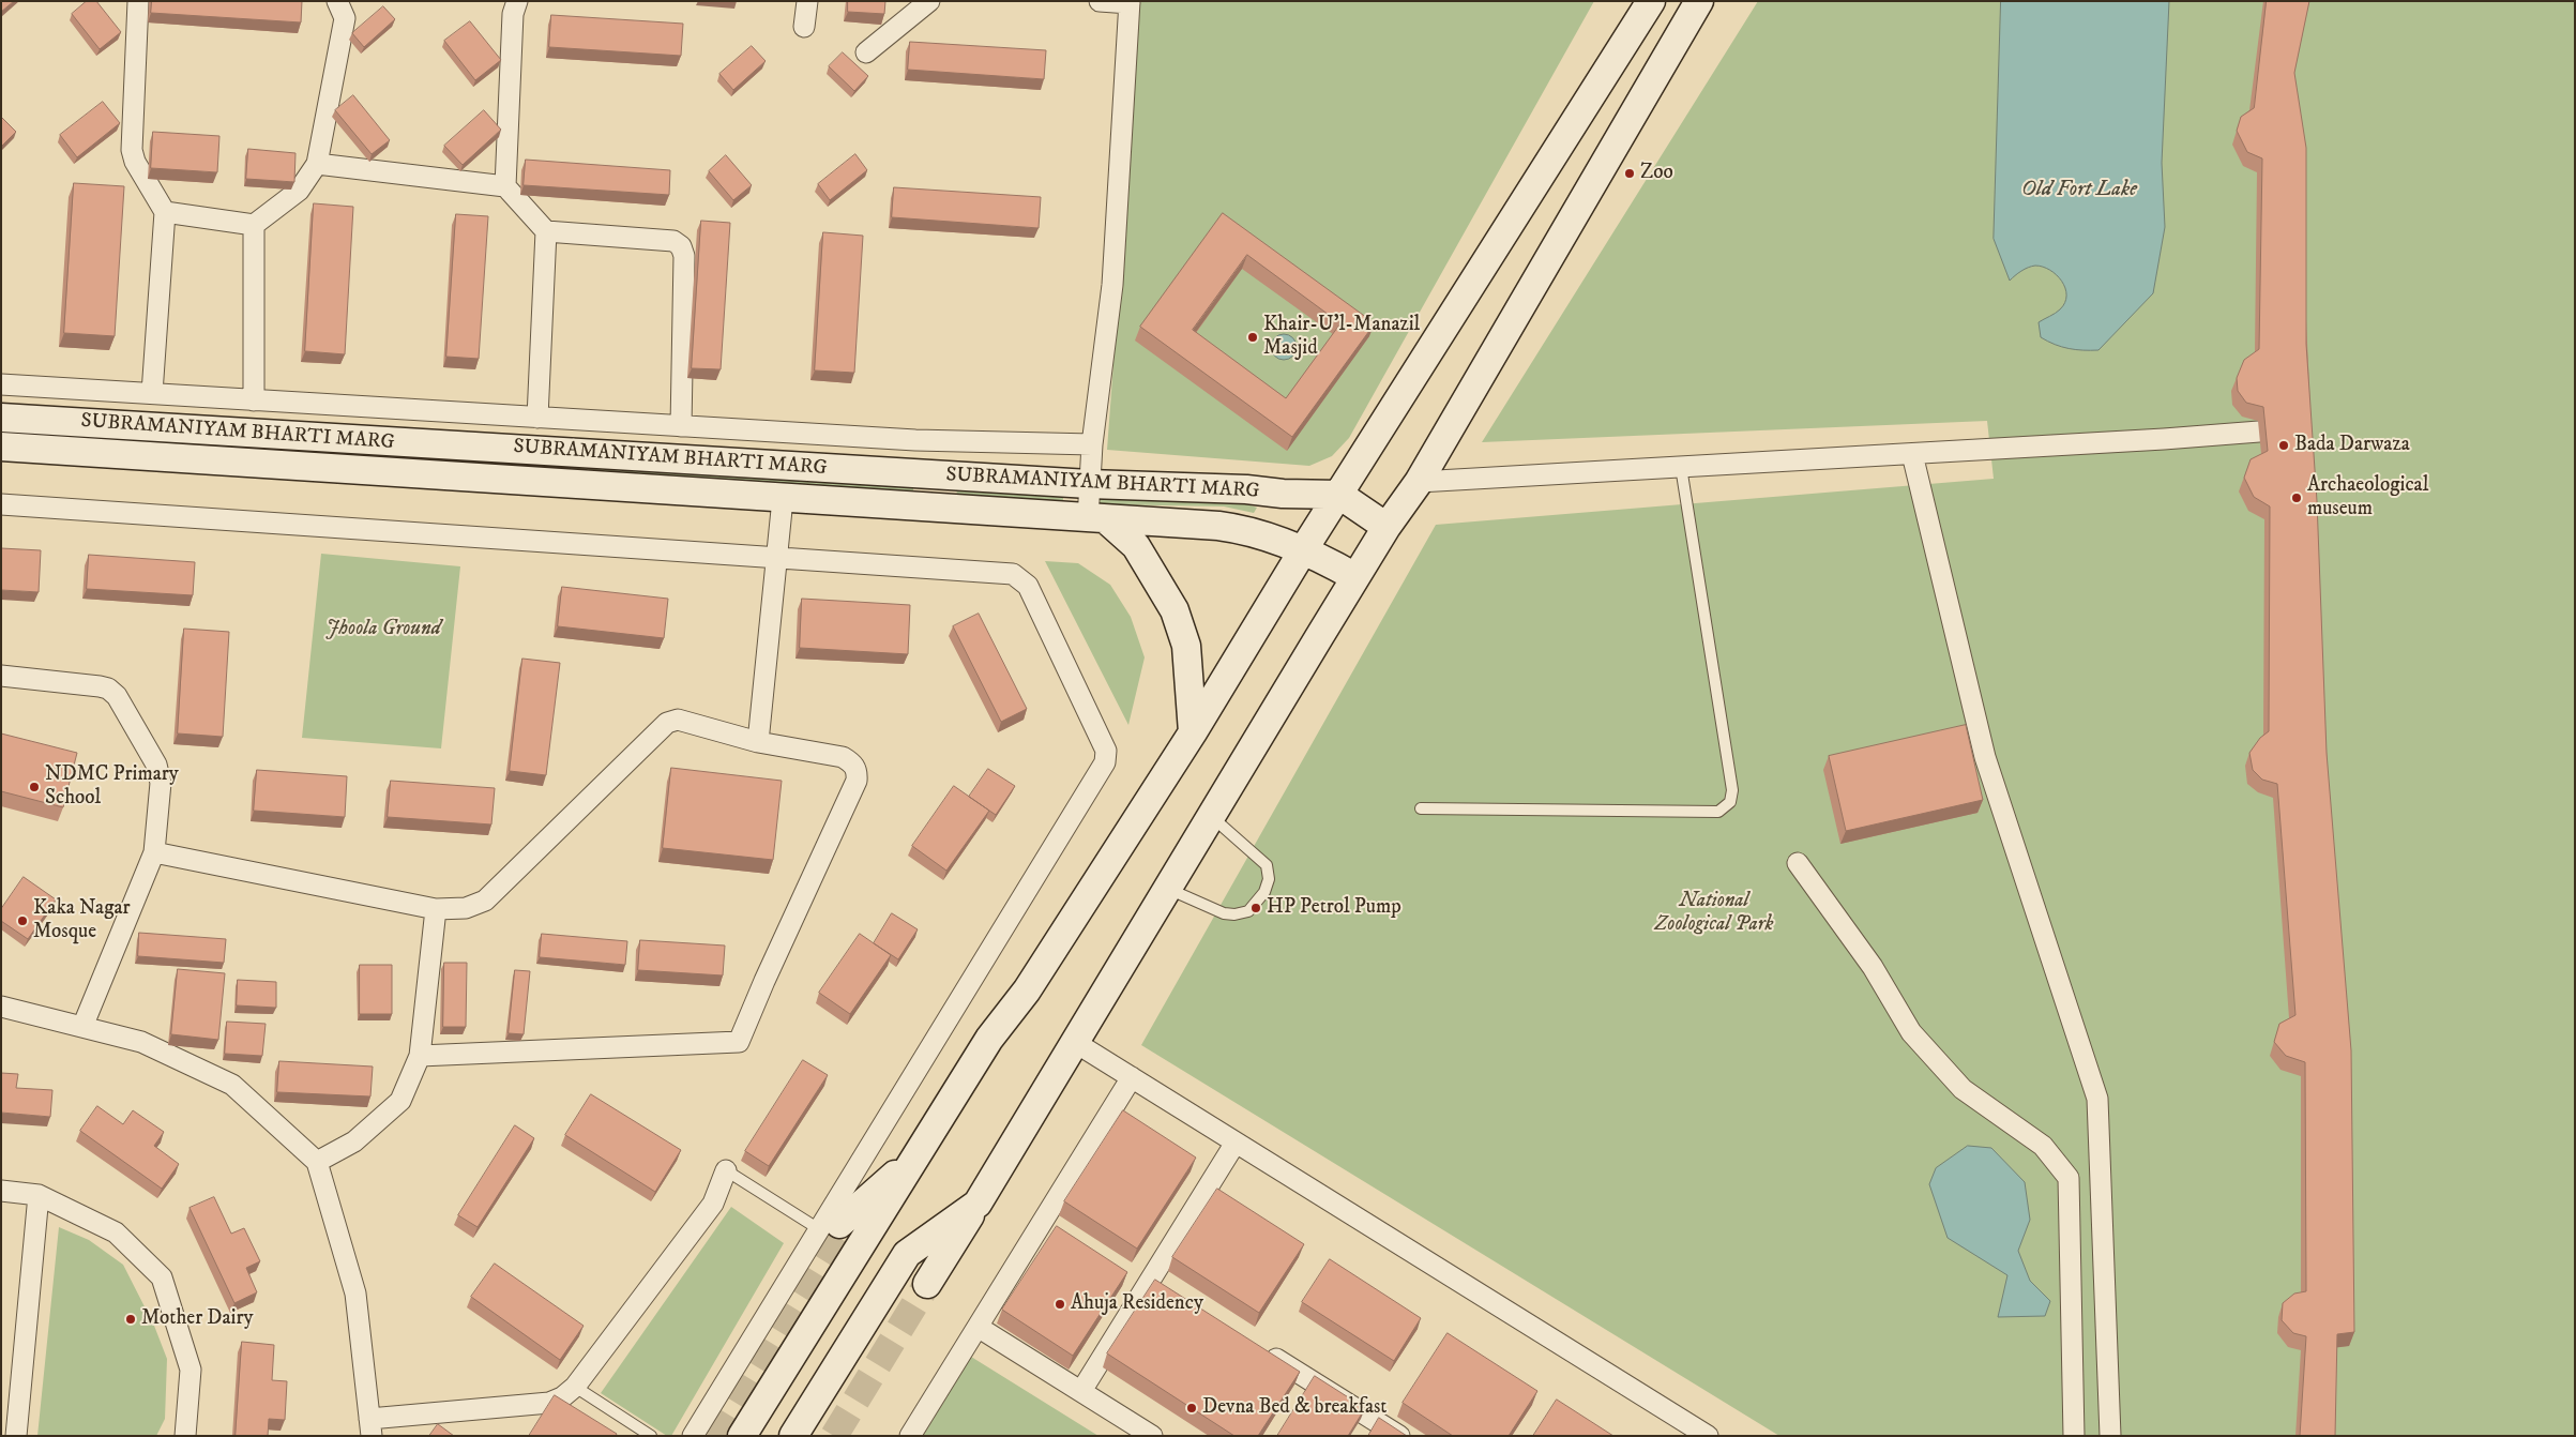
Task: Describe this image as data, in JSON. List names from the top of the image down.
{
  "streets": {
    "main road": ["SUBRAMANIYAM BHARTI MARG"]
  },
  "water": ["Old Fort Lake"],
  "parks": ["Jhoola Ground", "National Zoological Park"],
  "places": [
    "Zoo",
    "Khair-U’l-Manazil Masjid",
    "Bada Darwaza",
    "Archaeological museum",
    "NDMC Primary School",
    "HP Petrol Pump",
    "Kaka Nagar Mosque",
    "Ahuja Residency",
    "Mother Dairy",
    "Devna Bed & breakfast"
  ]
}
